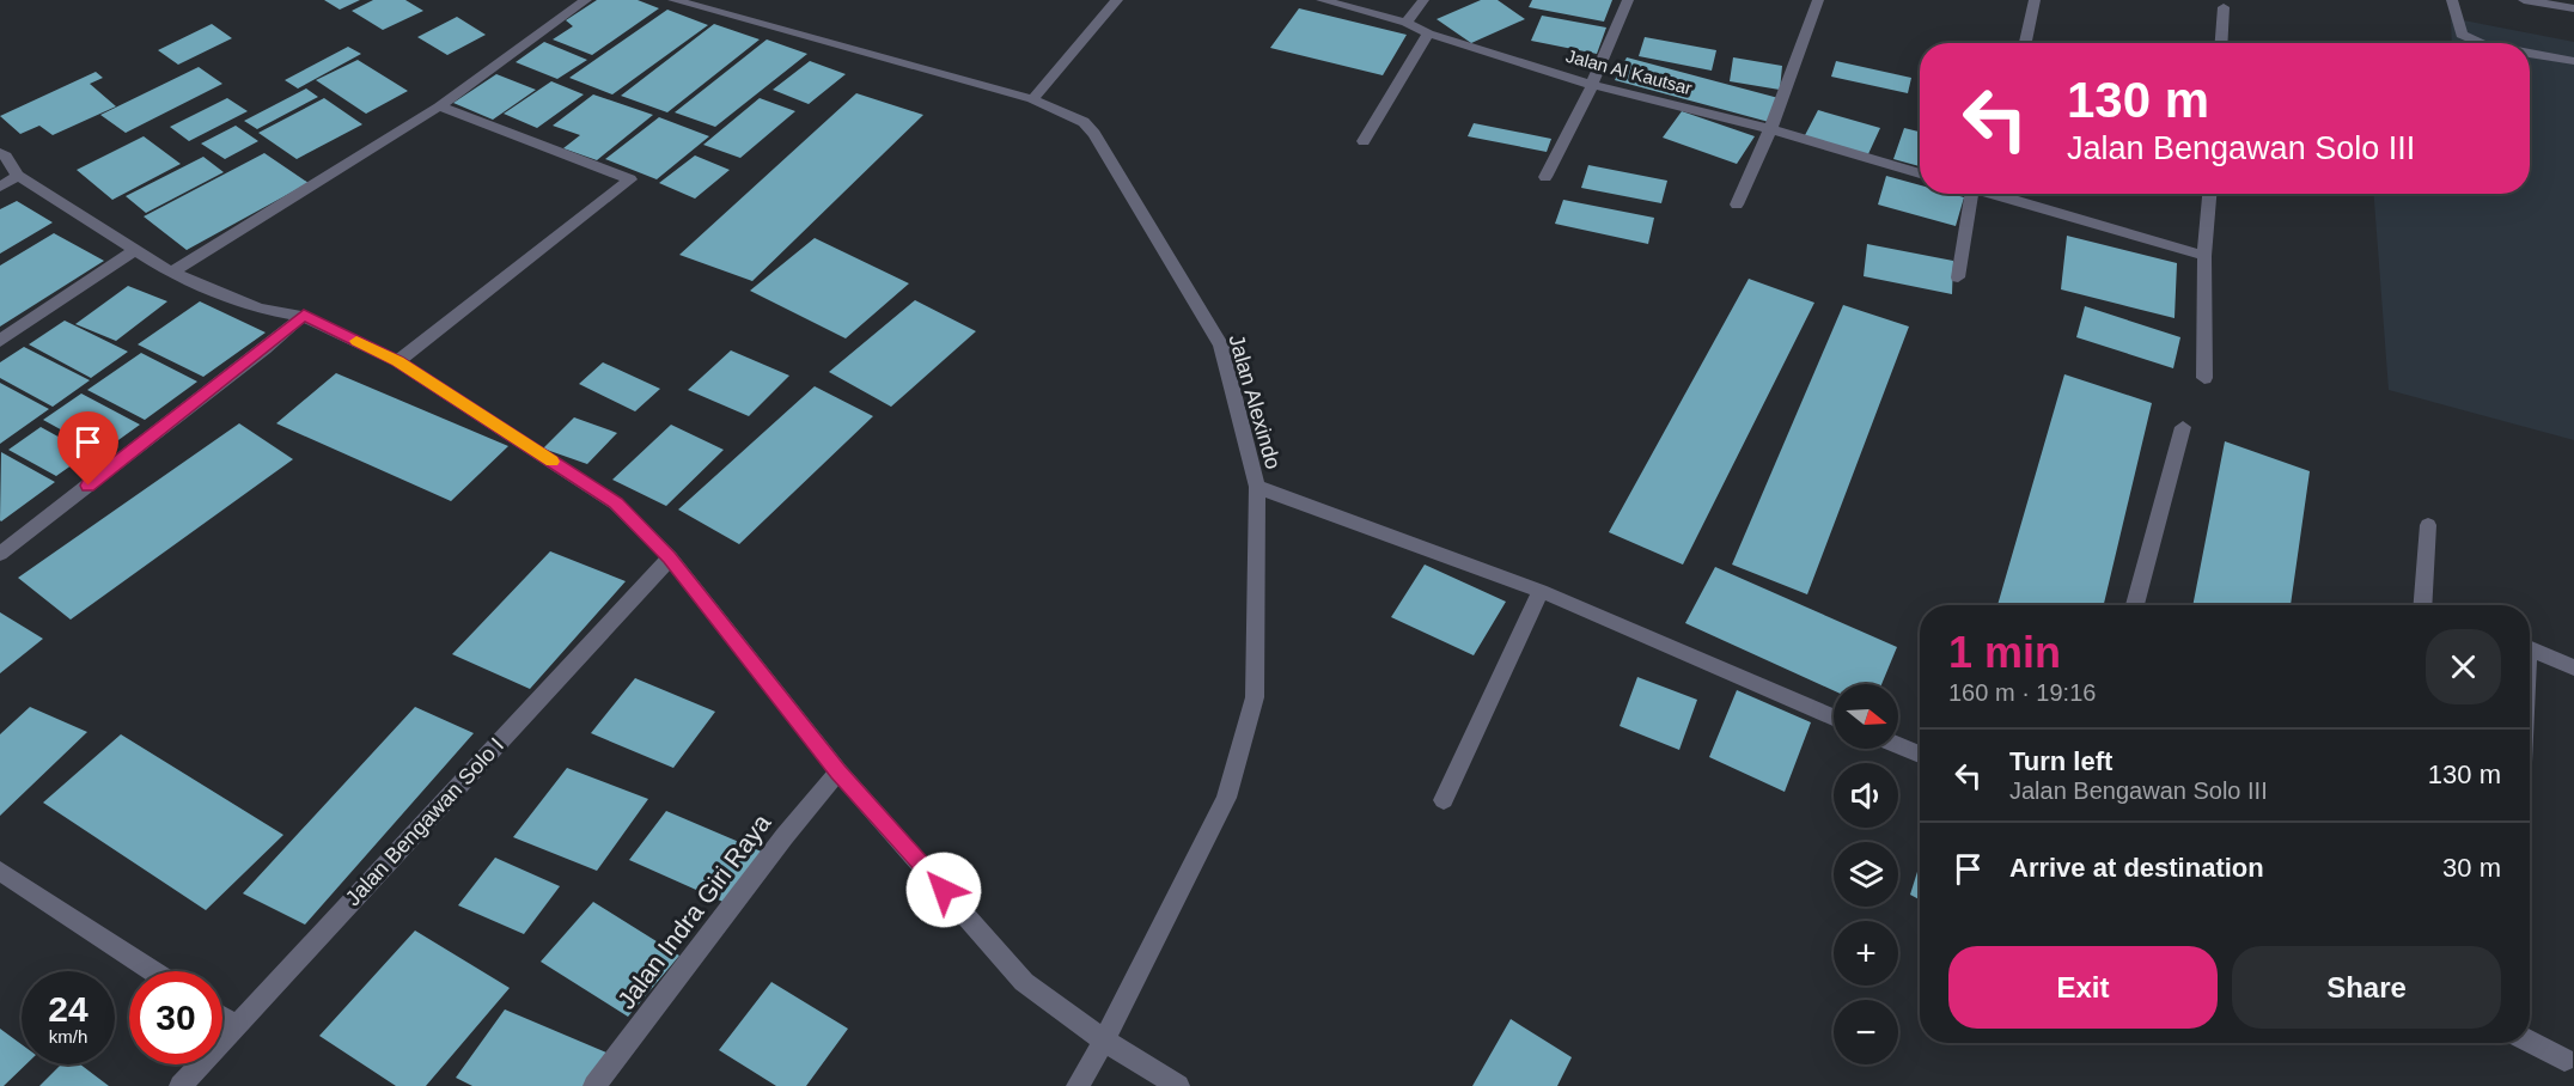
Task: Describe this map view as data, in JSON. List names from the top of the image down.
{
  "streets": {
    "street": [
      "Jalan Al Kautsar",
      "Jalan Alexindo",
      "Jalan Bengawan Solo I",
      "Jalan Indra Giri Raya"
    ]
  },
  "north": "right",
  "page": {
    "turn": ["130 m", "Jalan Bengawan Solo III"],
    "heading": ["1 min", "160 m · 19:16"],
    "map_buttons": ["+", "−"],
    "list": [
      {
        "name": "Turn left",
        "note": "Jalan Bengawan Solo III",
        "value": "130 m"
      },
      {
        "name": "Arrive at destination",
        "value": "30 m"
      }
    ],
    "buttons": ["Exit", "Share"],
    "speed": "24 km/h",
    "limit": "30"
  }
}
